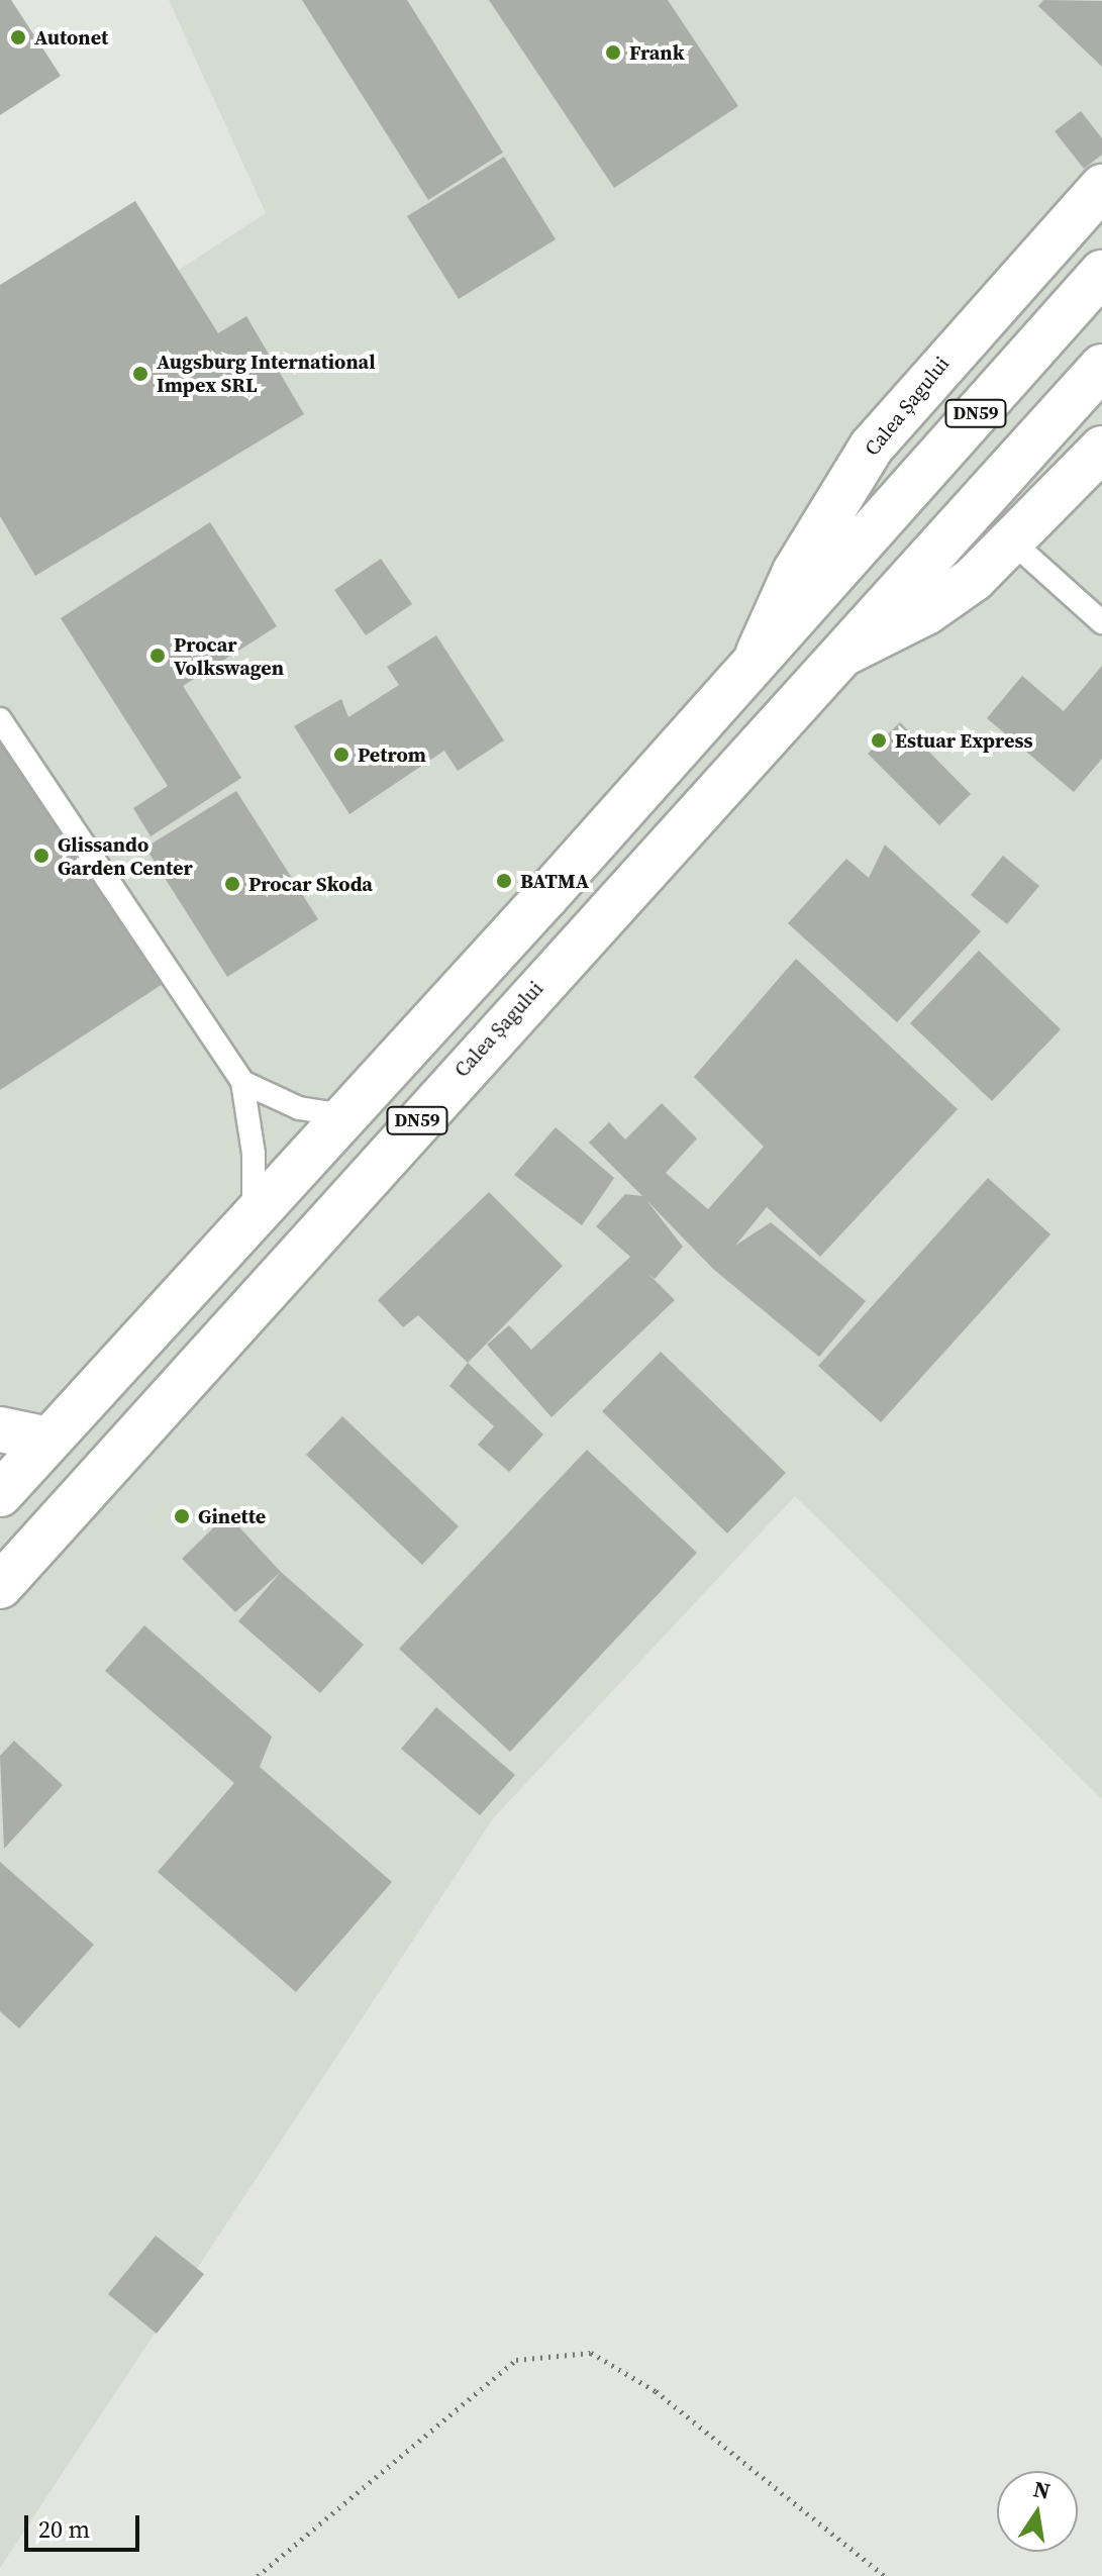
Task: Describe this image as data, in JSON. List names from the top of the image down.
{
  "streets": {
    "main road": ["Calea Șagului", "DN59"]
  },
  "places": [
    "Autonet",
    "Frank",
    "Augsburg International Impex SRL",
    "Procar Volkswagen",
    "Estuar Express",
    "Petrom",
    "Glissando Garden Center",
    "BATMA",
    "Procar Skoda",
    "Ginette"
  ],
  "scale_bar": "20 m",
  "north": "top"
}
